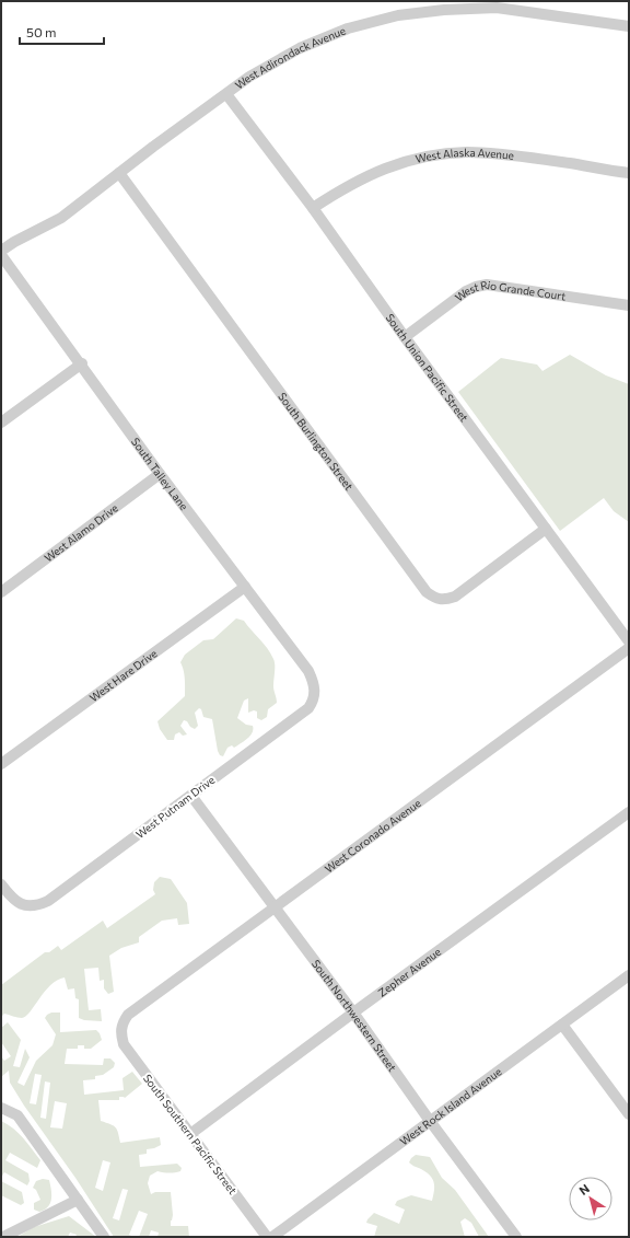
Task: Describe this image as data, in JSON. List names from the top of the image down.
{
  "streets": {
    "street": [
      "West Adirondack Avenue",
      "West Alaska Avenue",
      "West Rio Grande Court",
      "South Union Pacific Street",
      "South Burlington Street",
      "South Talley Lane",
      "West Alamo Drive",
      "West Hare Drive",
      "West Putnam Drive",
      "West Coronado Avenue",
      "Zepher Avenue",
      "South Northwestern Street",
      "West Rock Island Avenue",
      "South Southern Pacific Street"
    ]
  },
  "crossings": [
    ["West Adirondack Avenue", "South Union Pacific Street"],
    ["West Adirondack Avenue", "South Burlington Street"],
    ["West Alaska Avenue", "South Union Pacific Street"],
    ["West Rio Grande Court", "South Union Pacific Street"],
    ["South Union Pacific Street", "South Burlington Street"],
    ["South Talley Lane", "West Alamo Drive"],
    ["South Talley Lane", "West Hare Drive"],
    ["South Talley Lane", "West Putnam Drive"],
    ["West Putnam Drive", "South Northwestern Street"],
    ["West Coronado Avenue", "South Northwestern Street"],
    ["West Coronado Avenue", "South Southern Pacific Street"],
    ["Zepher Avenue", "South Northwestern Street"],
    ["Zepher Avenue", "South Southern Pacific Street"],
    ["South Northwestern Street", "West Rock Island Avenue"]
  ],
  "scale_bar": "50 m",
  "north": "top left"
}
